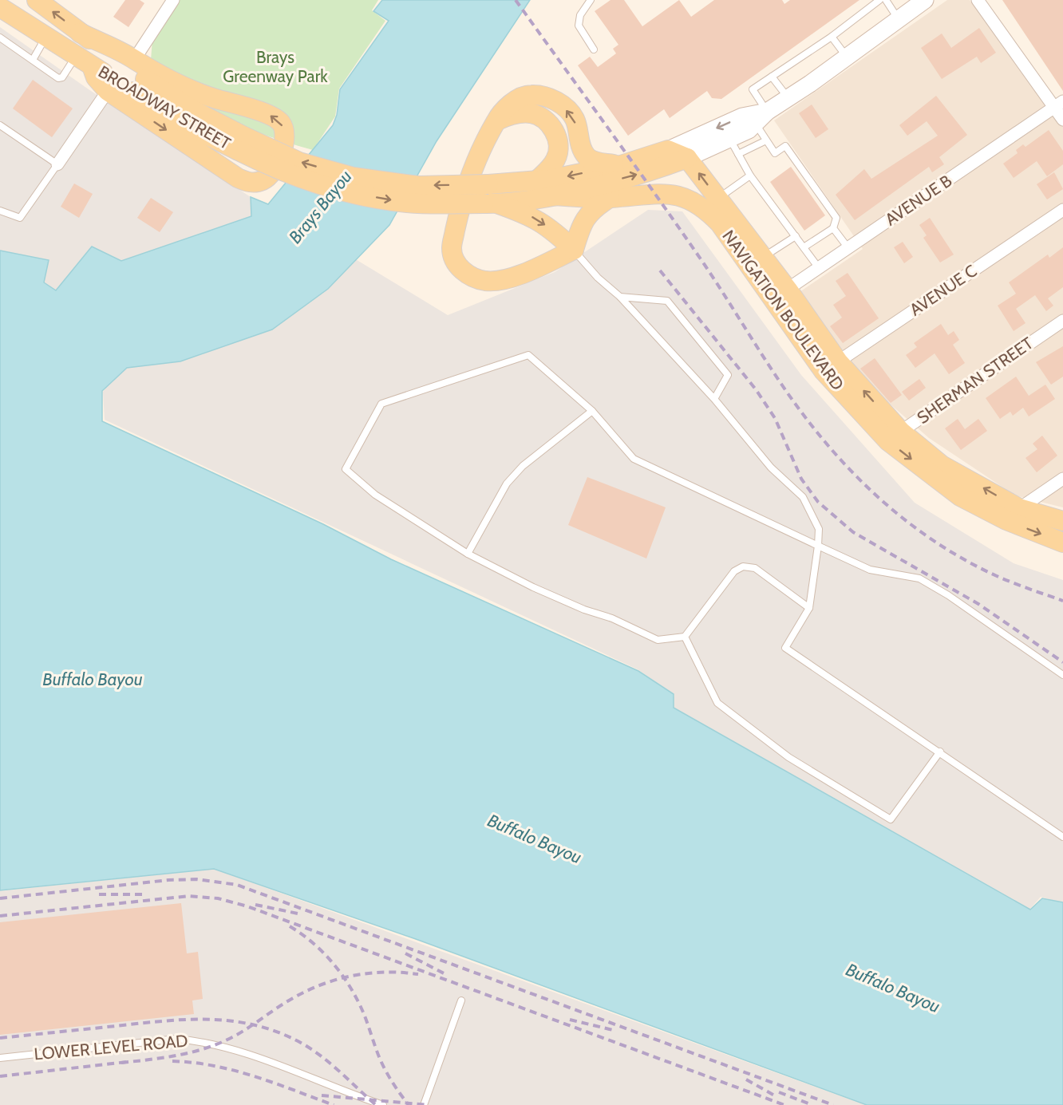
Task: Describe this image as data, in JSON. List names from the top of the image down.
{
  "streets": {
    "main road": ["BROADWAY STREET", "NAVIGATION BOULEVARD"],
    "street": ["AVENUE B", "AVENUE C", "SHERMAN STREET"],
    "lane": ["LOWER LEVEL ROAD"]
  },
  "crossings": [
    ["BROADWAY STREET", "NAVIGATION BOULEVARD"],
    ["AVENUE B", "NAVIGATION BOULEVARD"],
    ["AVENUE C", "NAVIGATION BOULEVARD"],
    ["NAVIGATION BOULEVARD", "SHERMAN STREET"]
  ],
  "water": ["Brays Bayou", "Buffalo Bayou"],
  "parks": ["Brays Greenway Park"]
}
